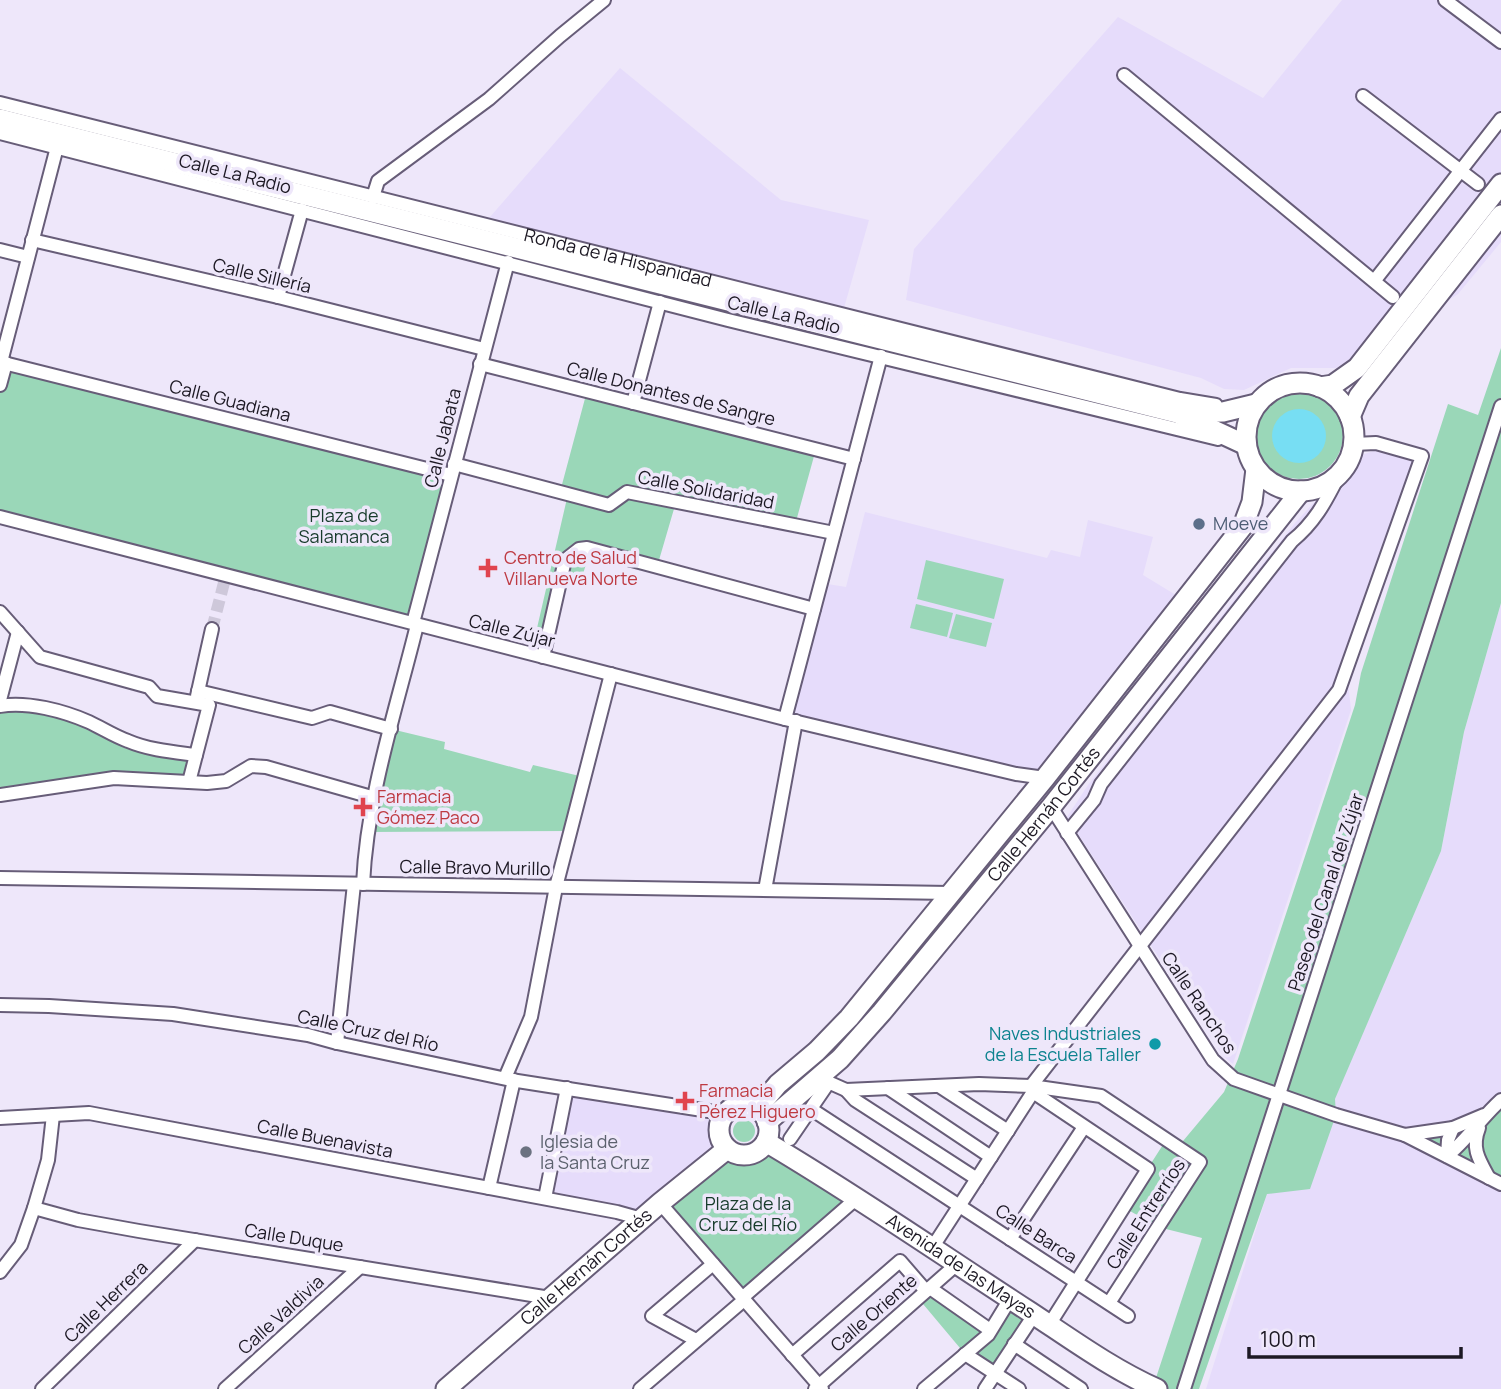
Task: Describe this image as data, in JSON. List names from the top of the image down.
{
  "streets": {
    "street": [
      "Calle La Radio",
      "Ronda de la Hispanidad",
      "Calle Sillería",
      "Calle Donantes de Sangre",
      "Calle Guadiana",
      "Calle Jabata",
      "Calle Solidaridad",
      "Calle Zújar",
      "Calle Hernán Cortés",
      "Calle Bravo Murillo",
      "Paseo del Canal del Zújar",
      "Calle Ranchos",
      "Calle Cruz del Río",
      "Calle Buenavista",
      "Calle Entrerríos",
      "Calle Barca",
      "Calle Duque",
      "Avenida de las Mayas",
      "Calle Herrera",
      "Calle Oriente",
      "Calle Valdivia"
    ]
  },
  "crossings": [
    ["Calle La Radio", "Ronda de la Hispanidad"],
    ["Calle La Radio", "Calle Jabata"],
    ["Calle La Radio", "Calle Hernán Cortés"],
    ["Ronda de la Hispanidad", "Calle Hernán Cortés"],
    ["Calle Sillería", "Calle Jabata"],
    ["Calle Donantes de Sangre", "Calle Jabata"],
    ["Calle Guadiana", "Calle Jabata"],
    ["Calle Guadiana", "Calle Solidaridad"],
    ["Calle Jabata", "Calle Solidaridad"],
    ["Calle Jabata", "Calle Zújar"],
    ["Calle Jabata", "Calle Bravo Murillo"],
    ["Calle Jabata", "Calle Cruz del Río"],
    ["Calle Zújar", "Calle Hernán Cortés"],
    ["Calle Hernán Cortés", "Calle Bravo Murillo"],
    ["Calle Hernán Cortés", "Calle Ranchos"],
    ["Calle Hernán Cortés", "Calle Cruz del Río"],
    ["Calle Hernán Cortés", "Calle Buenavista"],
    ["Calle Hernán Cortés", "Calle Duque"],
    ["Calle Hernán Cortés", "Avenida de las Mayas"],
    ["Paseo del Canal del Zújar", "Calle Ranchos"],
    ["Calle Cruz del Río", "Avenida de las Mayas"],
    ["Calle Entrerríos", "Calle Barca"],
    ["Calle Entrerríos", "Avenida de las Mayas"],
    ["Calle Duque", "Calle Herrera"],
    ["Calle Duque", "Calle Valdivia"],
    ["Avenida de las Mayas", "Calle Oriente"]
  ],
  "parks": ["Plaza de Salamanca", "Plaza de la Cruz del Río"],
  "places": {
    "other": ["Moeve", "Naves Industriales de la Escuela Taller", "Iglesia de la Santa Cruz"],
    "health": ["Centro de Salud Villanueva Norte", "Farmacia Gómez Paco", "Farmacia Pérez Higuero"]
  },
  "scale_bar": "100 m"
}
